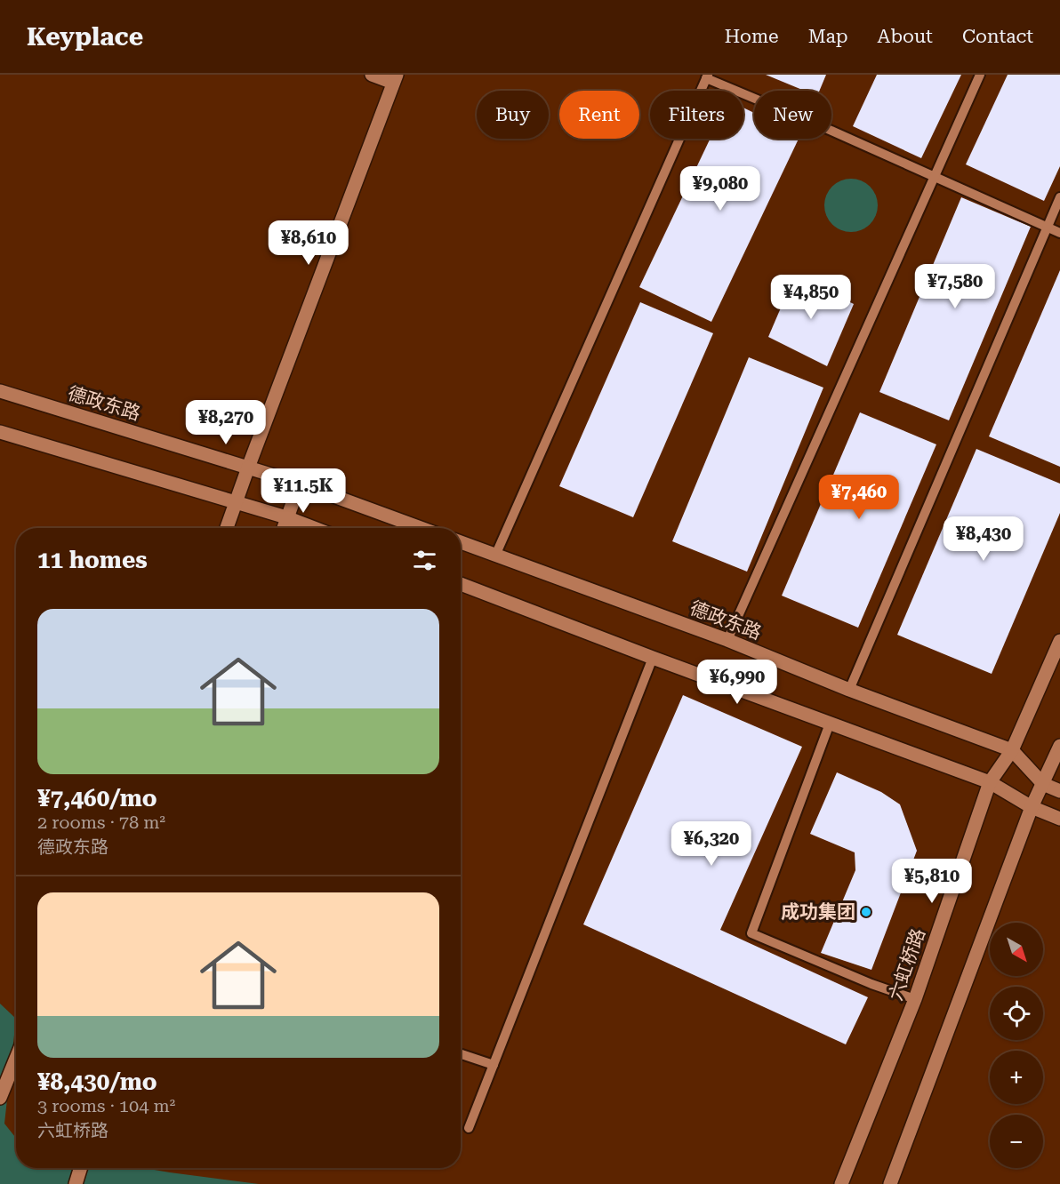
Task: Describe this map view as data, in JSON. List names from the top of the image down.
{
  "streets": {
    "main road": ["德政东路", "六虹桥路"]
  },
  "crossings": [
    ["德政东路", "六虹桥路"]
  ],
  "places": ["成功集团"],
  "north": "bottom right",
  "page": {
    "header": "Keyplace",
    "nav": [
      "Home",
      "Map",
      "About",
      "Contact"
    ],
    "chip": [
      "Buy",
      "Rent",
      "Filters",
      "New"
    ],
    "price": [
      "¥9,080",
      "¥8,610",
      "¥7,580",
      "¥4,850",
      "¥8,270",
      "¥11.5K",
      "¥7,460",
      "¥8,430",
      "¥6,990",
      "¥6,320",
      "¥5,810"
    ],
    "heading": "11 homes",
    "list": [
      {
        "name": "¥7,460/mo",
        "note": "2 rooms · 78 m² · 德政东路"
      },
      {
        "name": "¥8,430/mo",
        "note": "3 rooms · 104 m² · 六虹桥路"
      }
    ],
    "map_buttons": ["+", "−"]
  }
}
